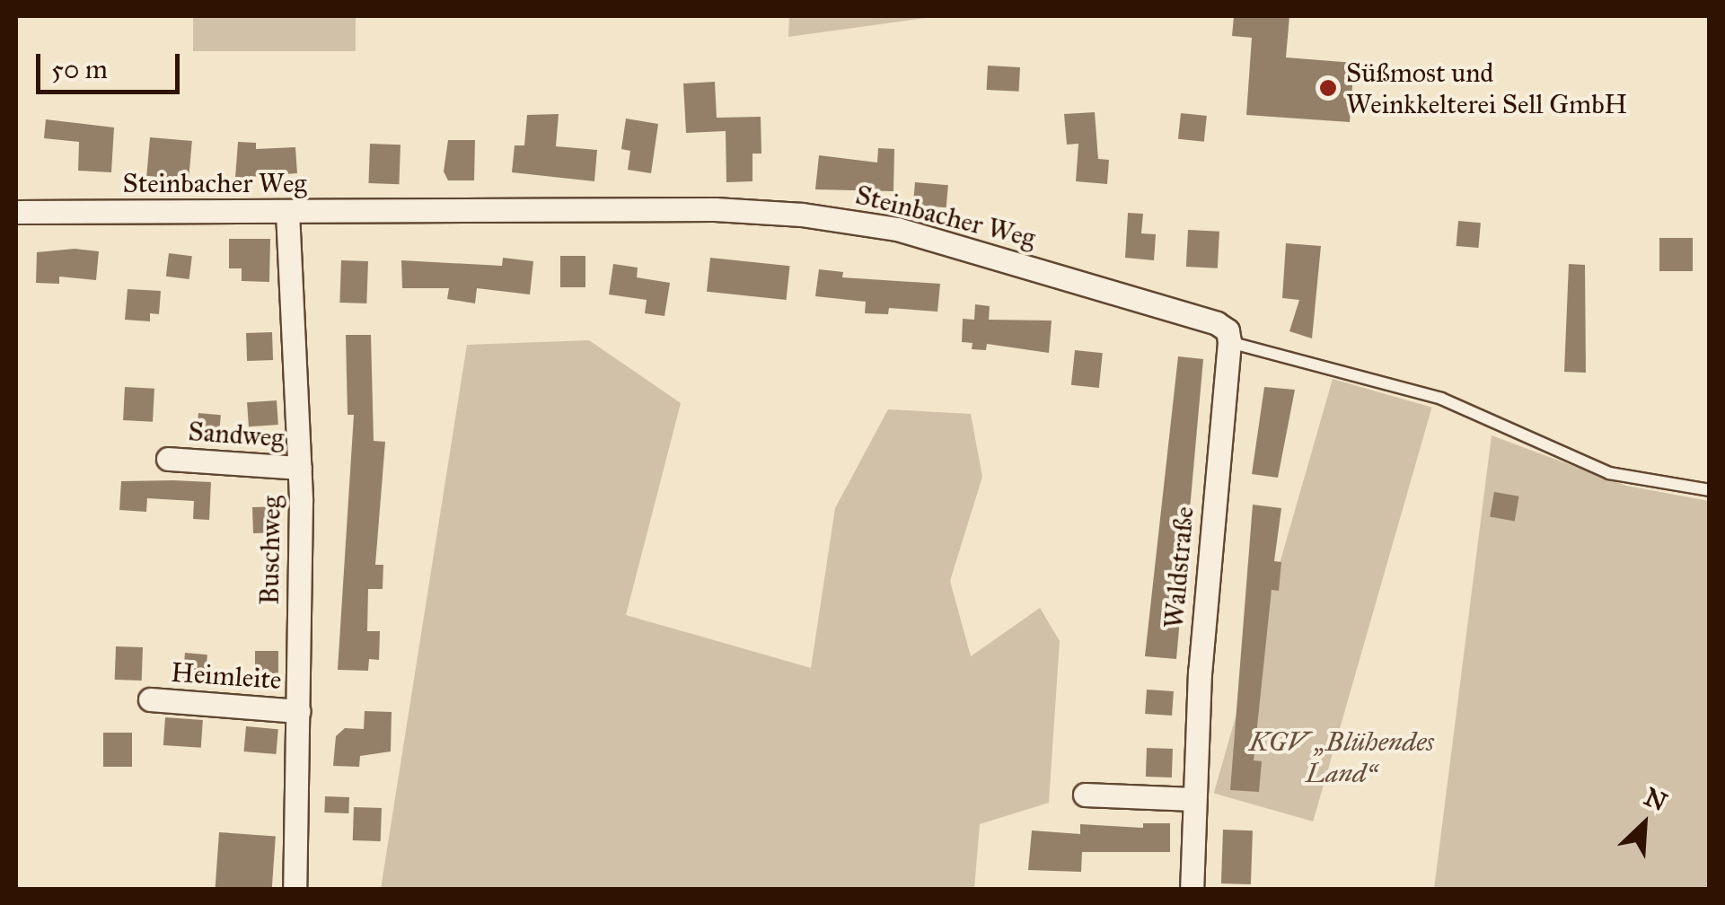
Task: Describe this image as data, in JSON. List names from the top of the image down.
{
  "streets": {
    "street": [
      "Steinbacher Weg",
      "Sandweg",
      "Buschweg",
      "Waldstraße",
      "Heimleite"
    ]
  },
  "crossings": [
    ["Steinbacher Weg", "Buschweg"],
    ["Steinbacher Weg", "Waldstraße"],
    ["Sandweg", "Buschweg"],
    ["Buschweg", "Heimleite"]
  ],
  "parks": ["KGV „Blühendes Land“"],
  "places": ["Süßmost und Weinkkelterei Sell GmbH"],
  "scale_bar": "50 m",
  "north": "top right"
}
